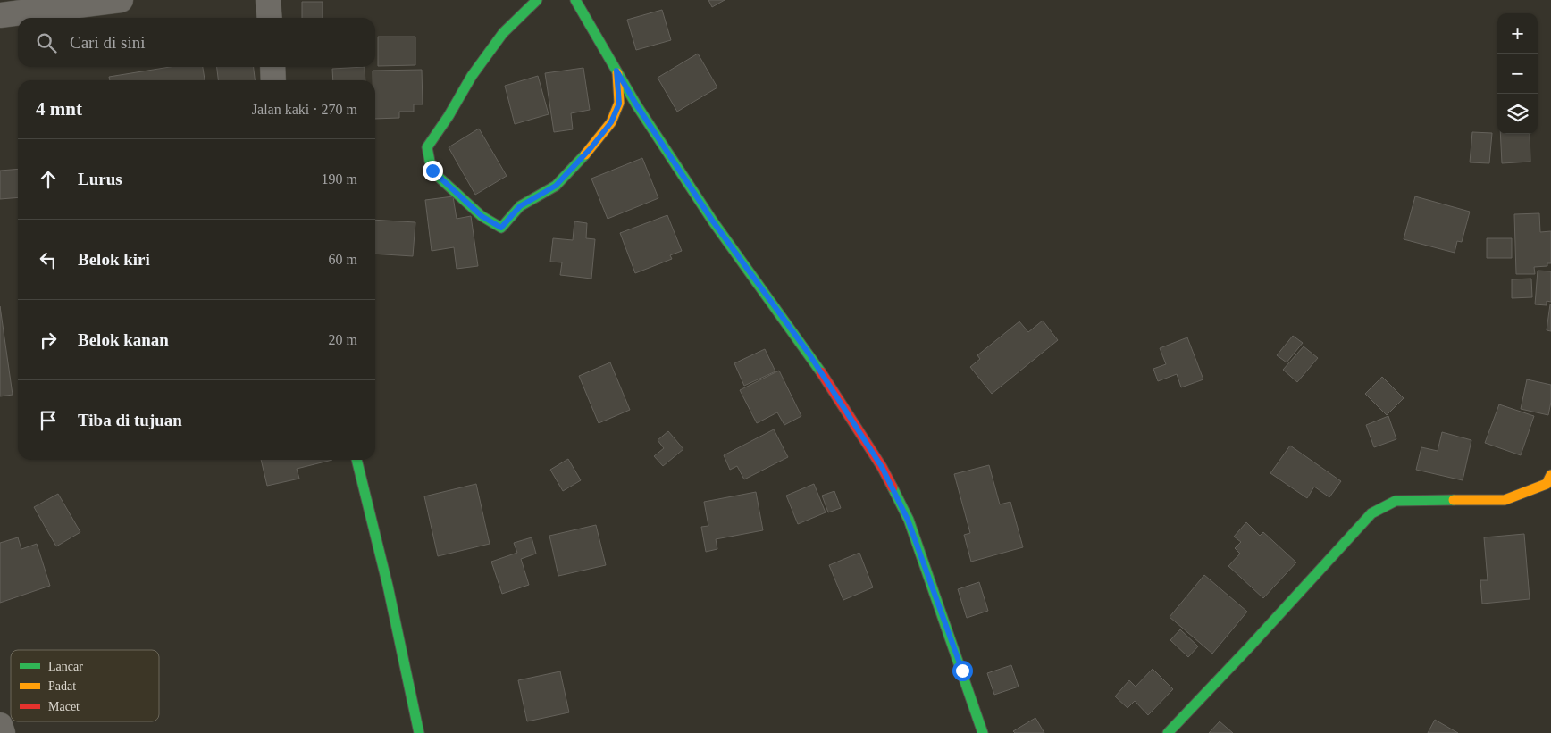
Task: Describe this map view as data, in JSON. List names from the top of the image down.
{
  "legend": ["Lancar", "Padat", "Macet"],
  "page": {
    "map_buttons": ["+", "−"],
    "search": "Cari di sini",
    "heading": ["4 mnt", "Jalan kaki · 270 m"],
    "list": [
      ["Lurus", "190 m"],
      ["Belok kiri", "60 m"],
      ["Belok kanan", "20 m"],
      "Tiba di tujuan"
    ]
  }
}
